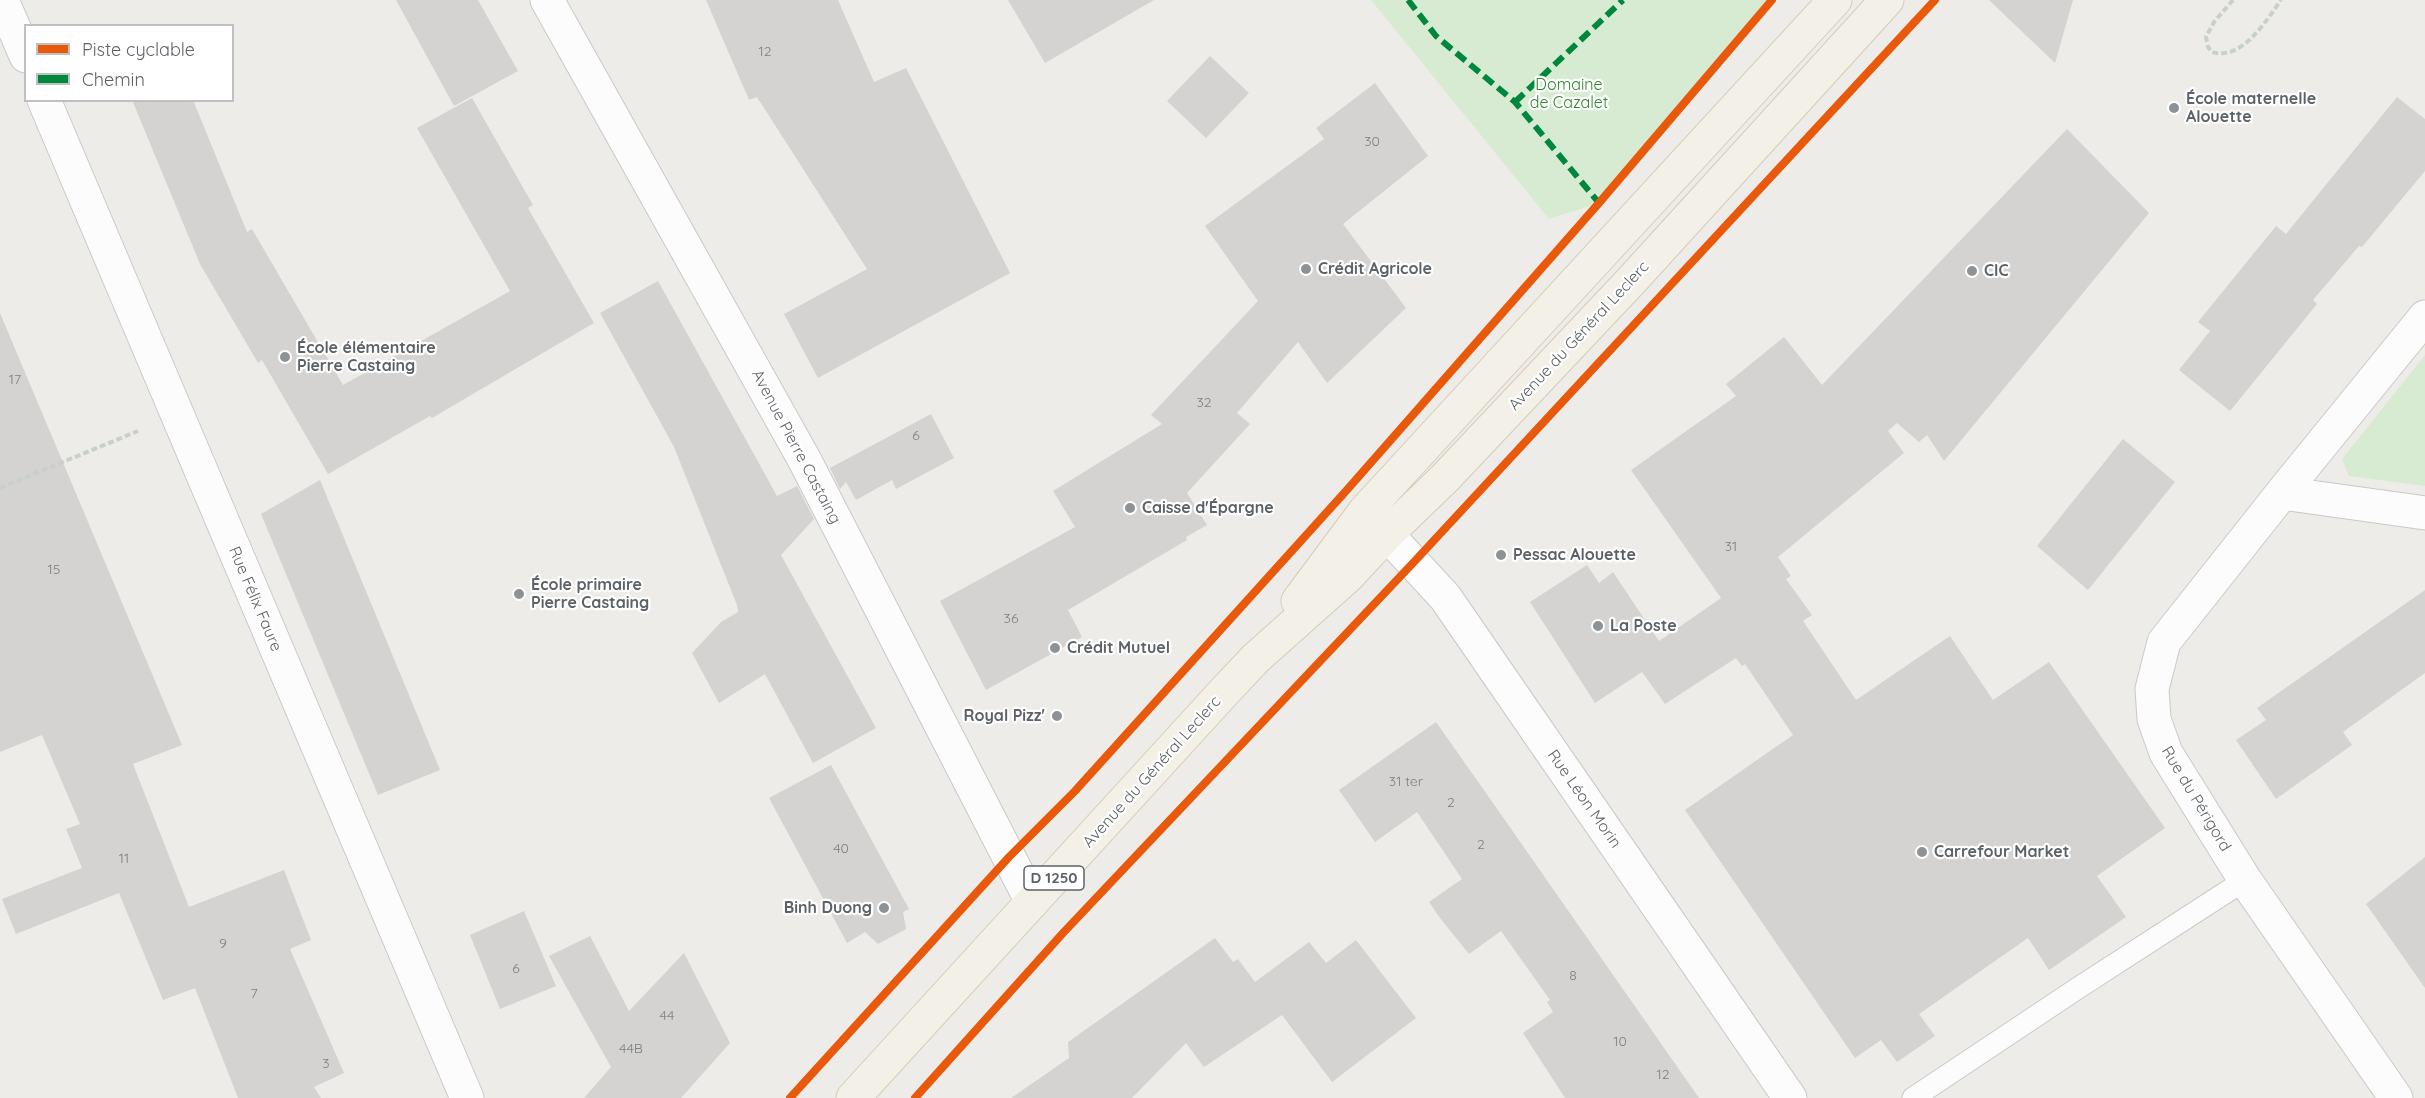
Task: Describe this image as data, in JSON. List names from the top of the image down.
{
  "streets": {
    "main road": ["Avenue du Général Leclerc", "D 1250"],
    "street": [
      "Avenue Pierre Castaing",
      "Rue Félix Faure",
      "Rue Léon Morin",
      "Rue du Périgord"
    ]
  },
  "crossings": [
    ["Avenue du Général Leclerc", "Avenue Pierre Castaing"],
    ["Avenue du Général Leclerc", "Rue Léon Morin"]
  ],
  "parks": ["Domaine de Cazalet"],
  "places": [
    "École maternelle Alouette",
    "Crédit Agricole",
    "CIC",
    "École élémentaire Pierre Castaing",
    "Caisse d'Épargne",
    "Pessac Alouette",
    "École primaire Pierre Castaing",
    "La Poste",
    "Crédit Mutuel",
    "Royal Pizz'",
    "Carrefour Market",
    "Binh Duong"
  ],
  "house_numbers": [
    "12",
    "30",
    "17",
    "32",
    "6",
    "31",
    "15",
    "36",
    "31 ter",
    "2",
    "2",
    "40",
    "11",
    "9",
    "6",
    "8",
    "7",
    "44",
    "10",
    "44B",
    "3",
    "12"
  ],
  "legend": ["Piste cyclable", "Chemin"]
}
